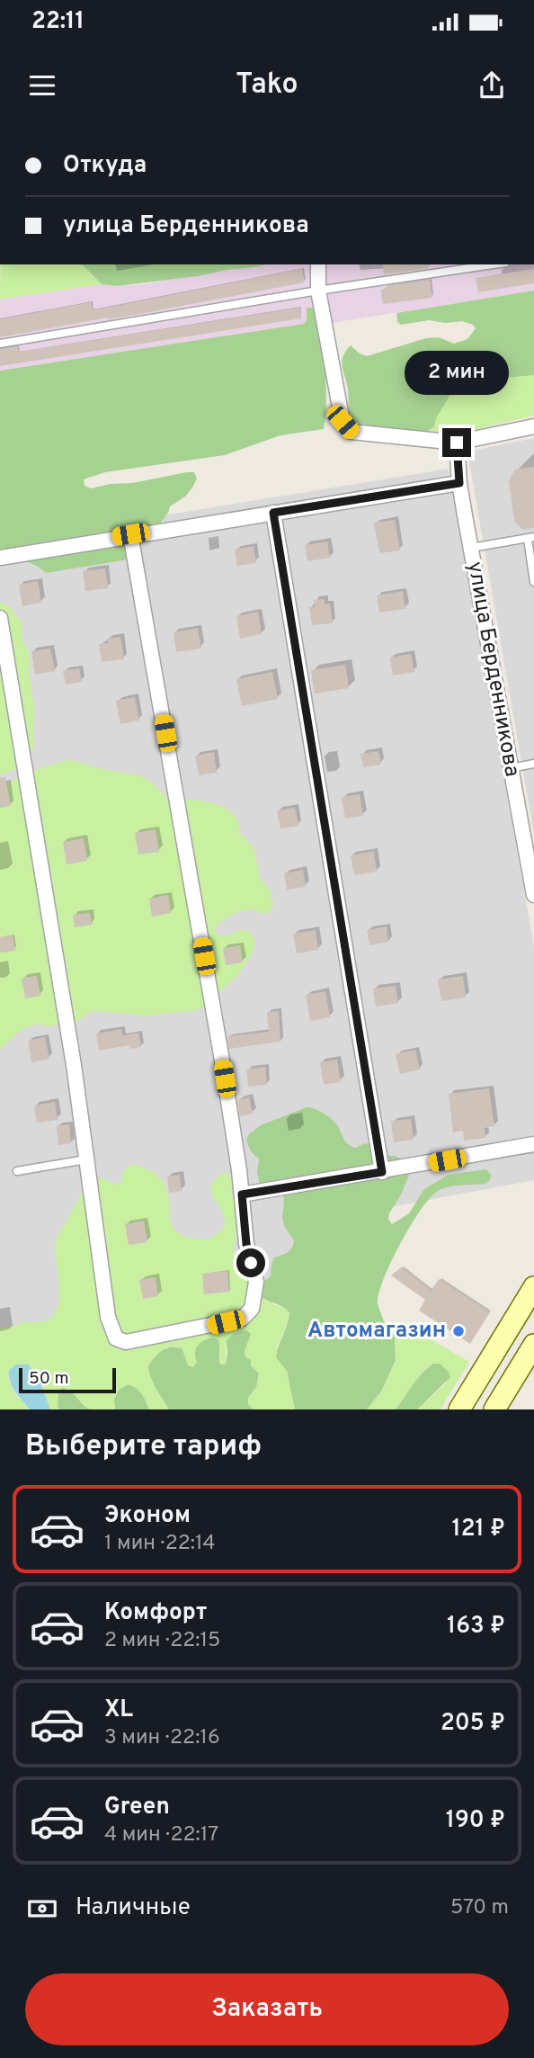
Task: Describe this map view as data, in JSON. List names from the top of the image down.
{
  "streets": {
    "street": ["улица Берденникова"]
  },
  "places": ["Автомагазин"],
  "scale_bar": "50 m",
  "page": {
    "status": "22:11",
    "header": "Tako",
    "banner": ["Откуда", "улица Берденникова"],
    "bubble": "2 мин",
    "scale": "50 m",
    "heading": "Выберите тариф",
    "list": [
      {
        "name": "Эконом",
        "note": "1 мин · 22:14",
        "value": "121 ₽"
      },
      {
        "name": "Комфорт",
        "note": "2 мин · 22:15",
        "value": "163 ₽"
      },
      {
        "name": "XL",
        "note": "3 мин · 22:16",
        "value": "205 ₽"
      },
      {
        "name": "Green",
        "note": "4 мин · 22:17",
        "value": "190 ₽"
      }
    ],
    "pay": ["Наличные", "570 m"],
    "buttons": "Заказать"
  }
}
